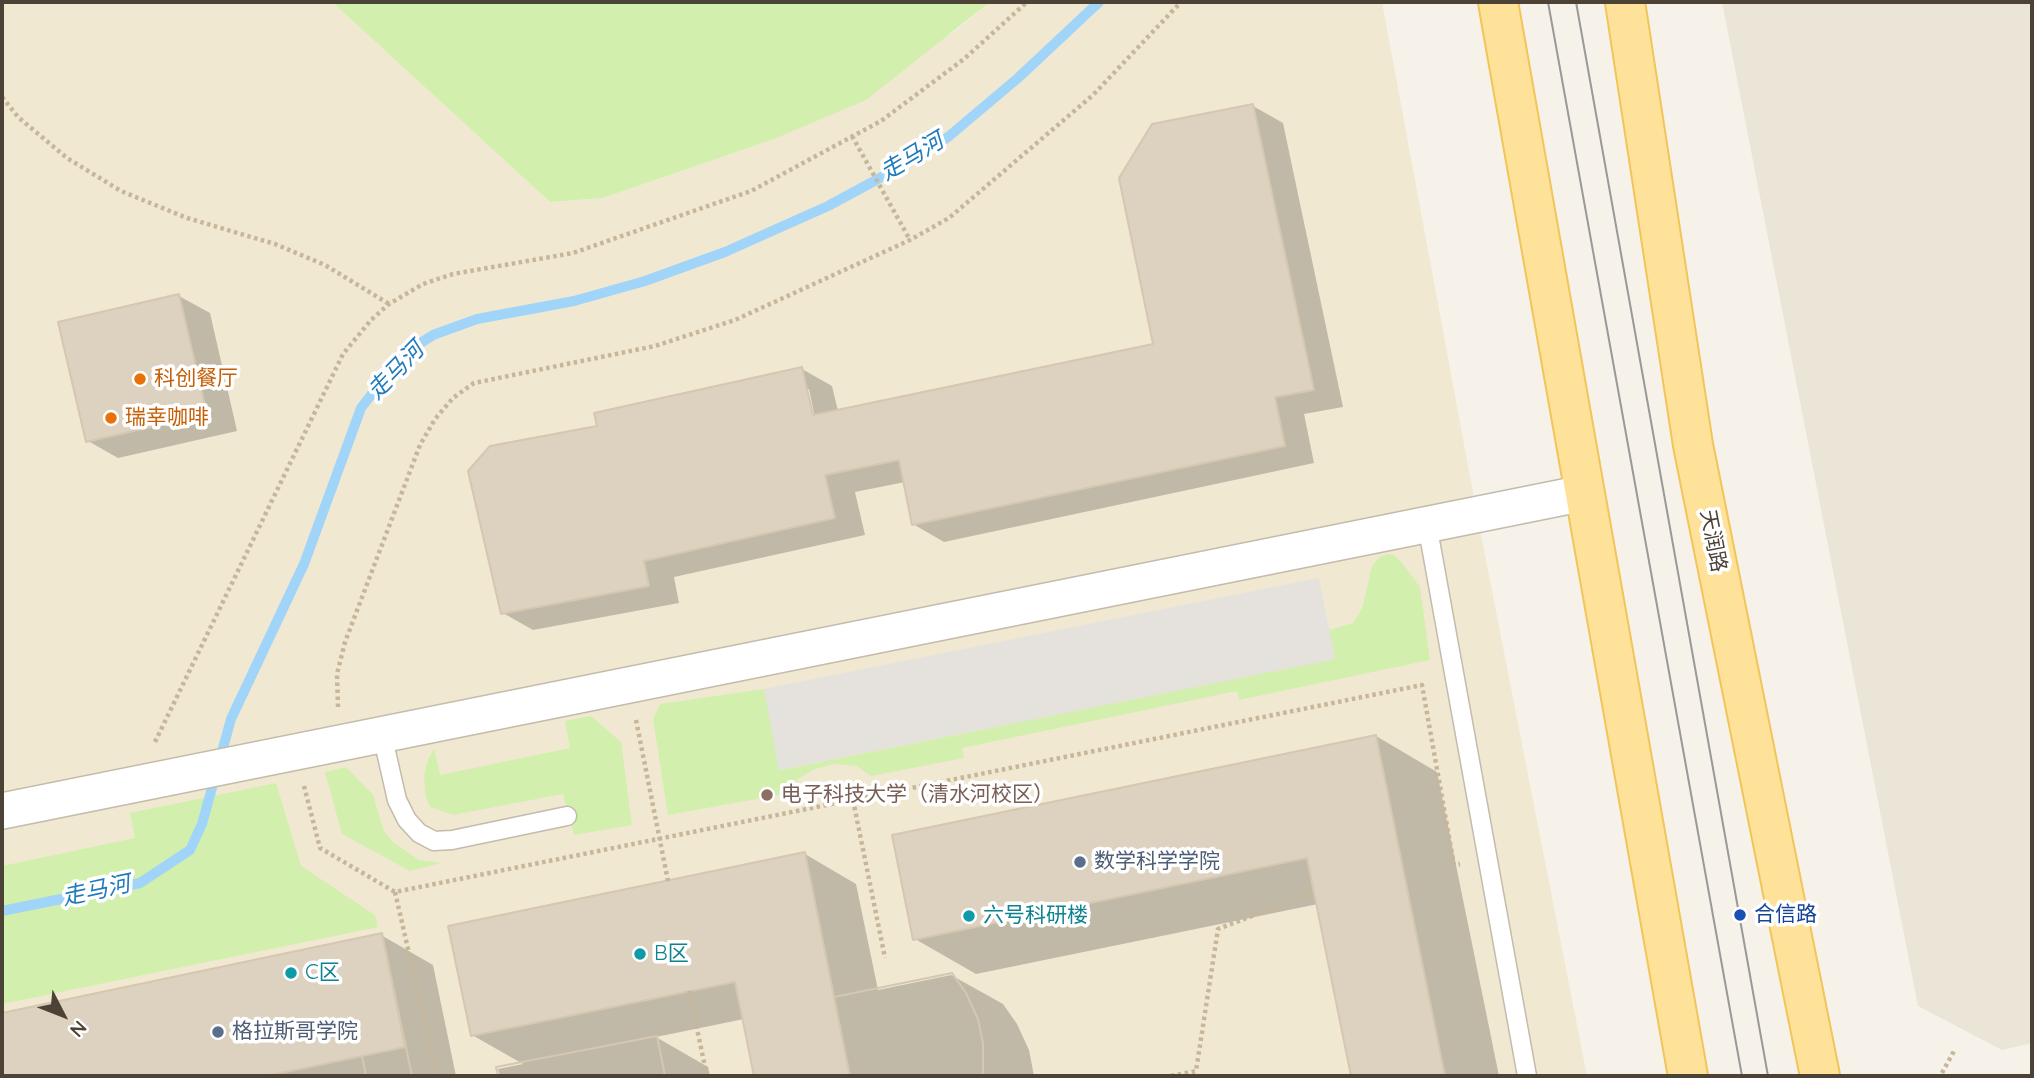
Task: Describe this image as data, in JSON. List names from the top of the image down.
{
  "streets": {
    "main road": ["天润路"]
  },
  "water": ["走马河"],
  "places": [
    "科创餐厅",
    "瑞幸咖啡",
    "电子科技大学（清水河校区）",
    "数学科学学院",
    "合信路",
    "六号科研楼",
    "B区",
    "C区",
    "格拉斯哥学院"
  ],
  "north": "bottom right"
}
